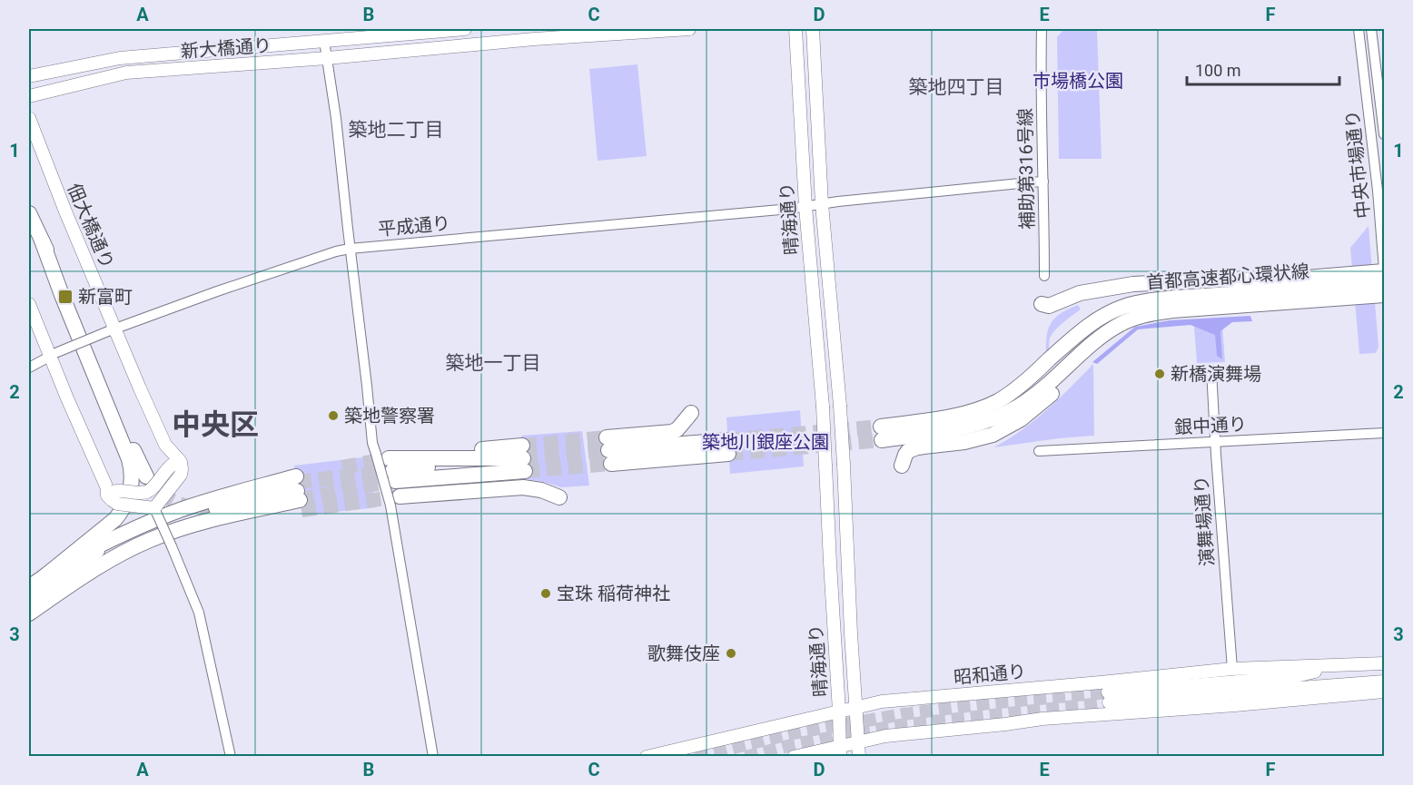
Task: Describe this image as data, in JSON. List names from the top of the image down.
{
  "streets": {
    "highway": ["首都高速都心環状線"],
    "main road": [
      "新大橋通り",
      "晴海通り",
      "佃大橋通り",
      "昭和通り"
    ],
    "street": [
      "中央市場通り",
      "補助第316号線",
      "平成通り",
      "銀中通り",
      "演舞場通り"
    ]
  },
  "crossings": [
    ["補助第316号線", "平成通り"],
    ["晴海通り", "平成通り"],
    ["晴海通り", "昭和通り"],
    ["佃大橋通り", "平成通り"],
    ["銀中通り", "演舞場通り"],
    ["演舞場通り", "昭和通り"]
  ],
  "districts": [
    "築地四丁目",
    "築地二丁目",
    "築地一丁目",
    "中央区"
  ],
  "parks": ["市場橋公園", "築地川銀座公園"],
  "places": {
    "transit": ["新富町"],
    "other": [
      "新橋演舞場",
      "築地警察署",
      "宝珠 稲荷神社",
      "歌舞伎座"
    ]
  },
  "scale_bar": "100 m",
  "grid": {
    "columns": [
      "A",
      "B",
      "C",
      "D",
      "E",
      "F"
    ],
    "rows": ["1", "2", "3"]
  }
}
